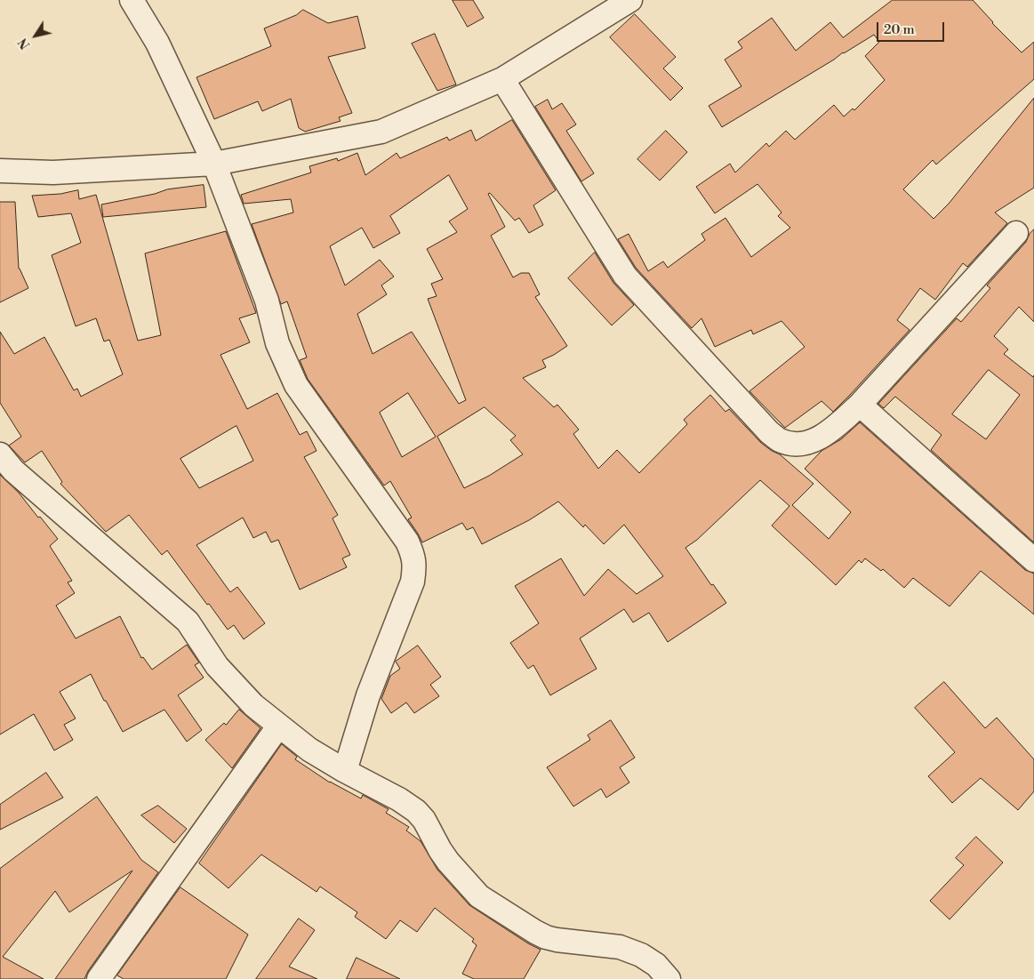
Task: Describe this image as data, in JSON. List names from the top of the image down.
{
  "scale_bar": "20 m",
  "north": "bottom left"
}
